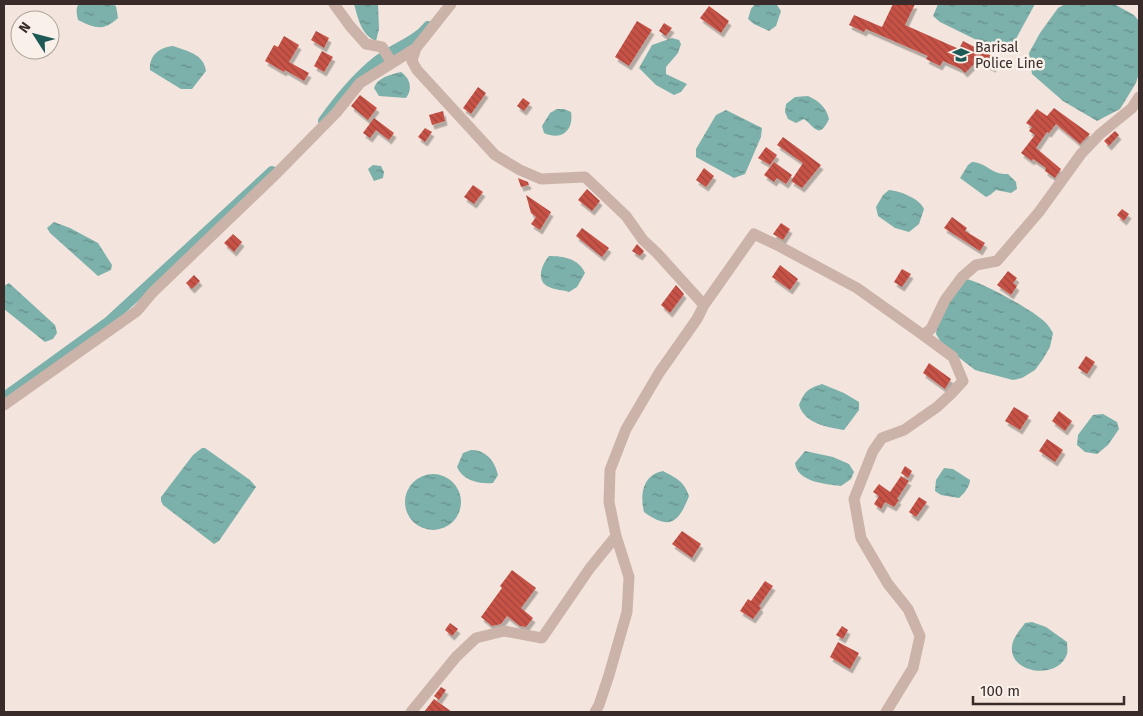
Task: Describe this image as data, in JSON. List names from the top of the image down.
{
  "places": {
    "school or university": ["Barisal Police Line"]
  },
  "scale_bar": "100 m",
  "north": "top left"
}
